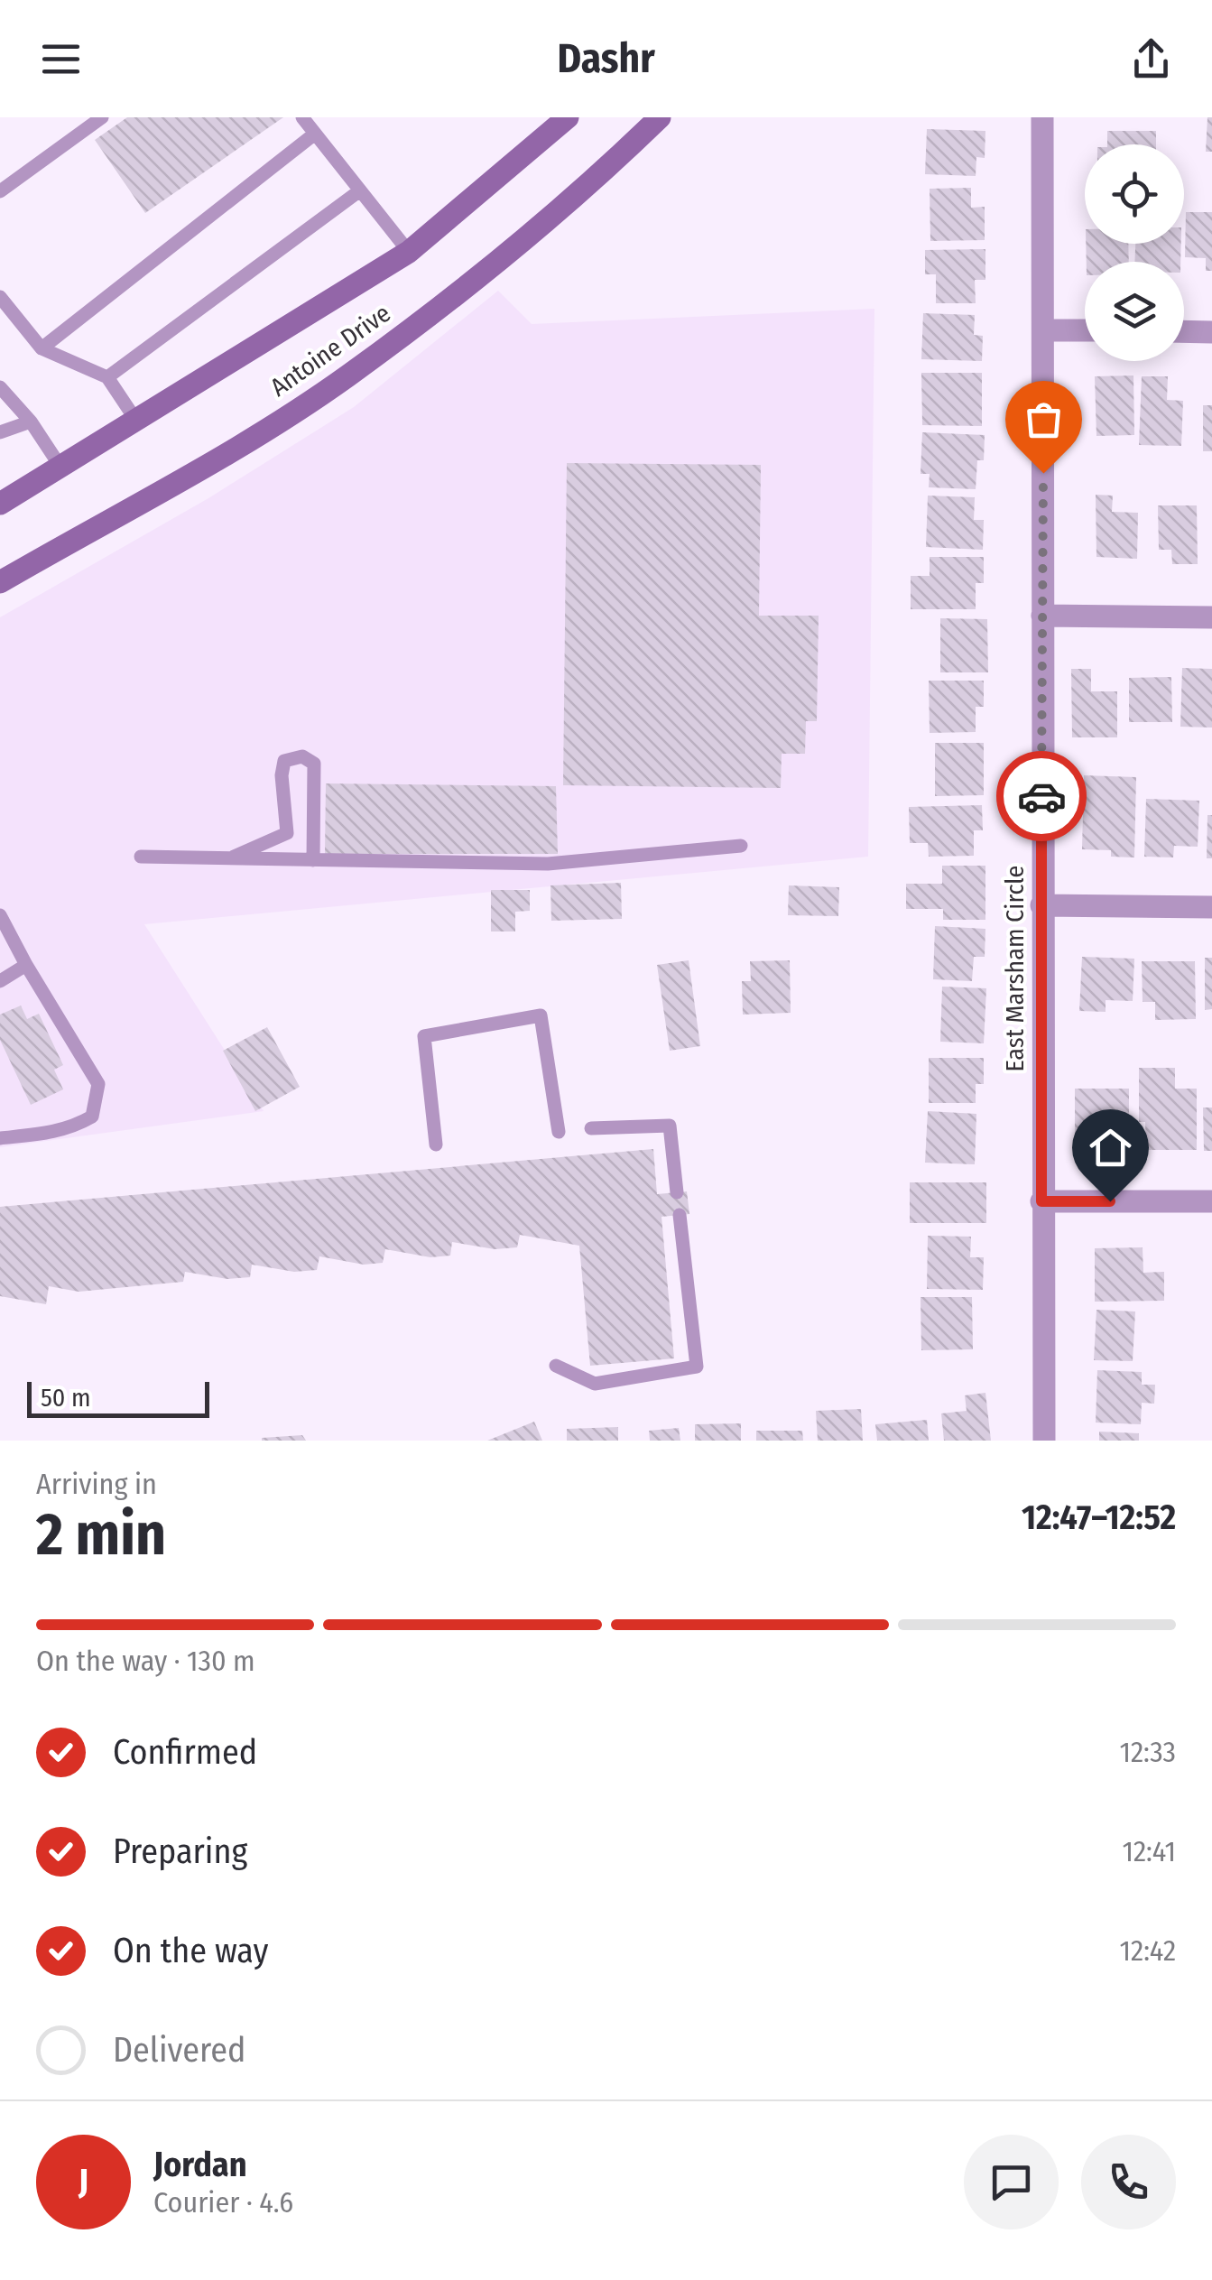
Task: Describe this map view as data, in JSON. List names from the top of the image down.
{
  "streets": {
    "main road": ["Antoine Drive"],
    "street": ["East Marsham Circle"]
  },
  "scale_bar": "50 m",
  "page": {
    "header": "Dashr",
    "scale": "50 m",
    "heading": ["2 min", "Arriving in", "12:47–12:52"],
    "panel": ["Jordan", "Courier · 4.6"],
    "bar": "On the way · 130 m",
    "list": [
      ["Confirmed", "12:33"],
      ["Preparing", "12:41"],
      ["On the way", "12:42"],
      "Delivered"
    ],
    "round": "J"
  }
}
